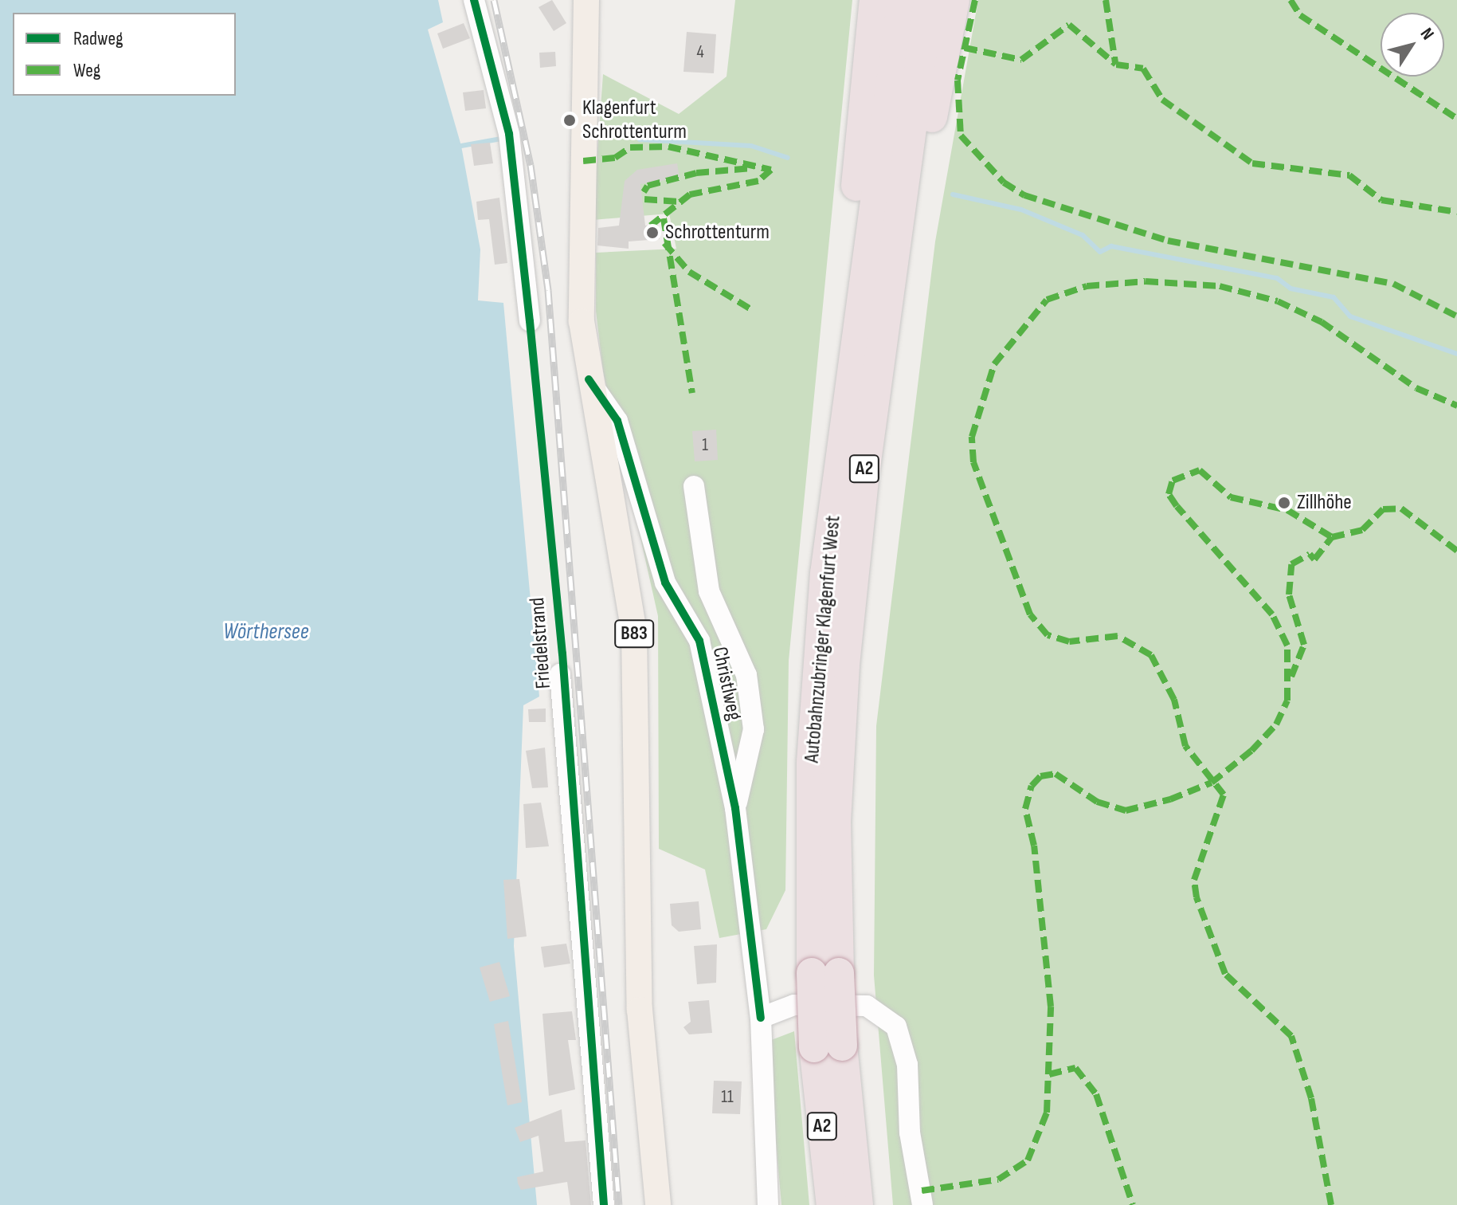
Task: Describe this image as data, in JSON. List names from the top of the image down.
{
  "streets": {
    "highway": ["A2", "Autobahnzubringer Klagenfurt West"],
    "main road": ["B83"],
    "street": ["Friedelstrand", "Christlweg"]
  },
  "crossings": [
    ["B83", "Christlweg"]
  ],
  "water": ["Wörthersee"],
  "places": ["Klagenfurt Schrottenturm", "Schrottenturm", "Zillhöhe"],
  "house_numbers": ["4", "1", "11"],
  "legend": ["Radweg", "Weg"],
  "north": "top right"
}
